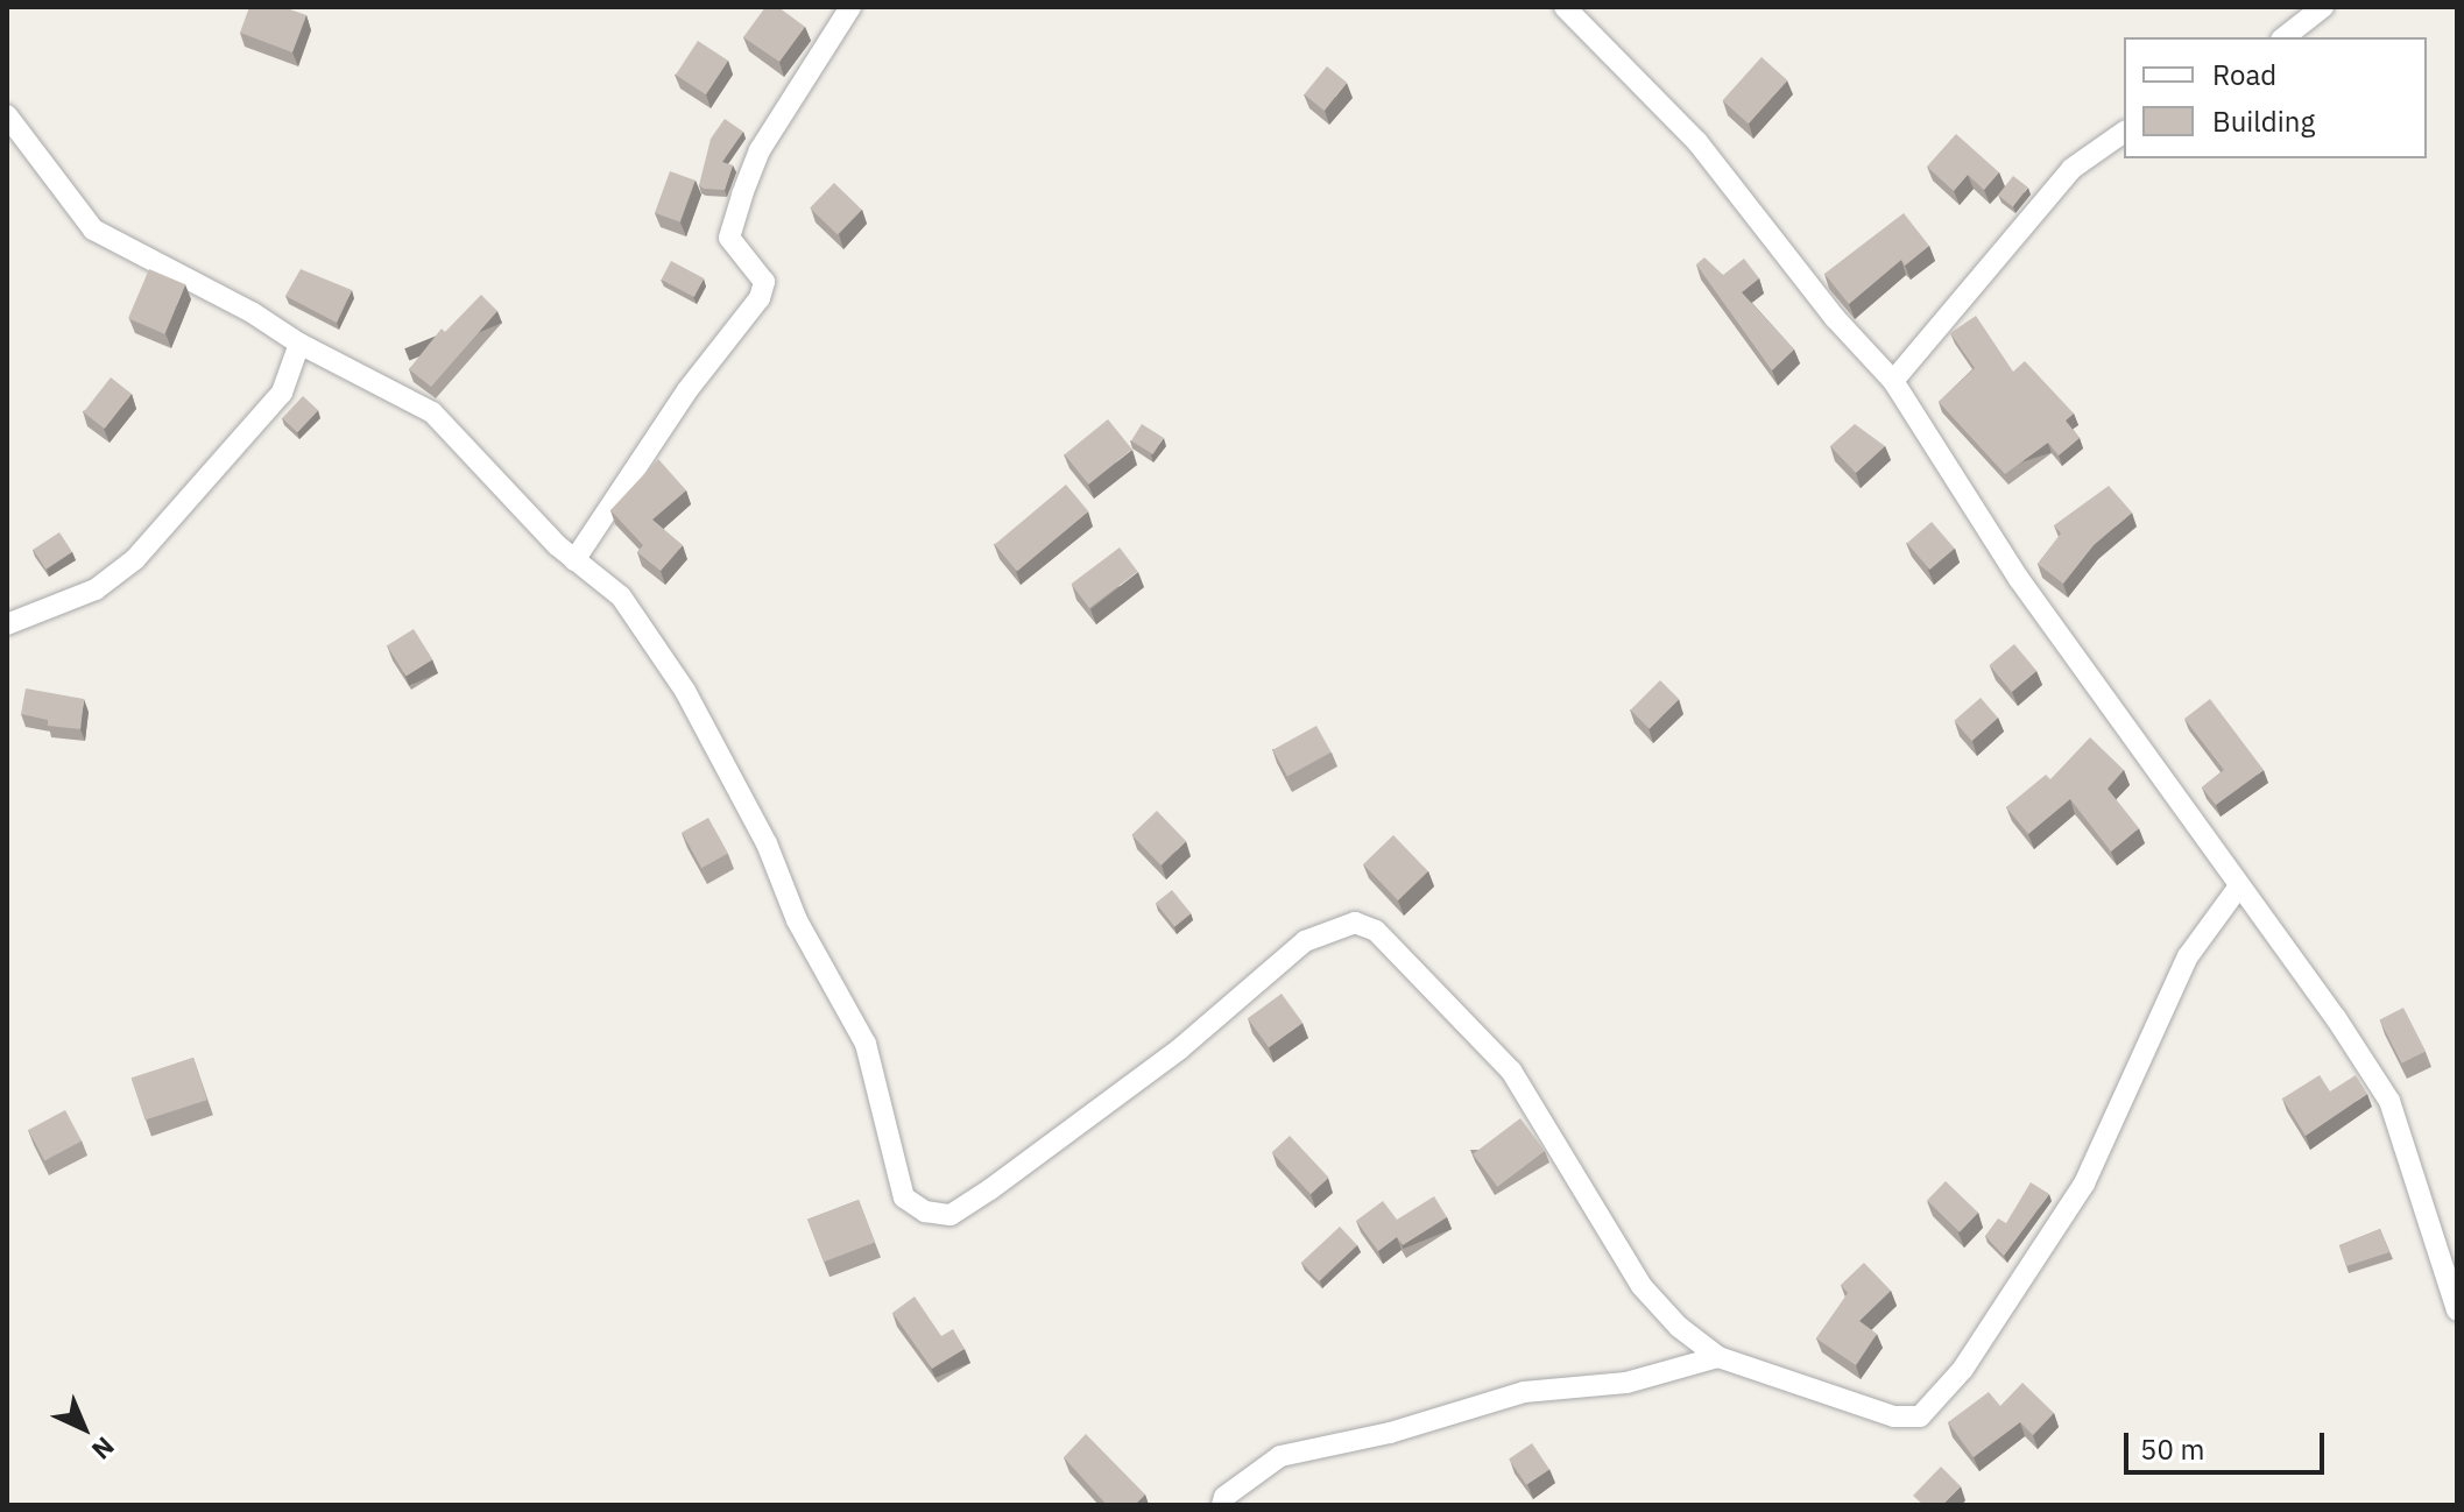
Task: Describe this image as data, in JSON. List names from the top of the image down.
{
  "legend": ["Road", "Building"],
  "scale_bar": "50 m",
  "north": "bottom right"
}
